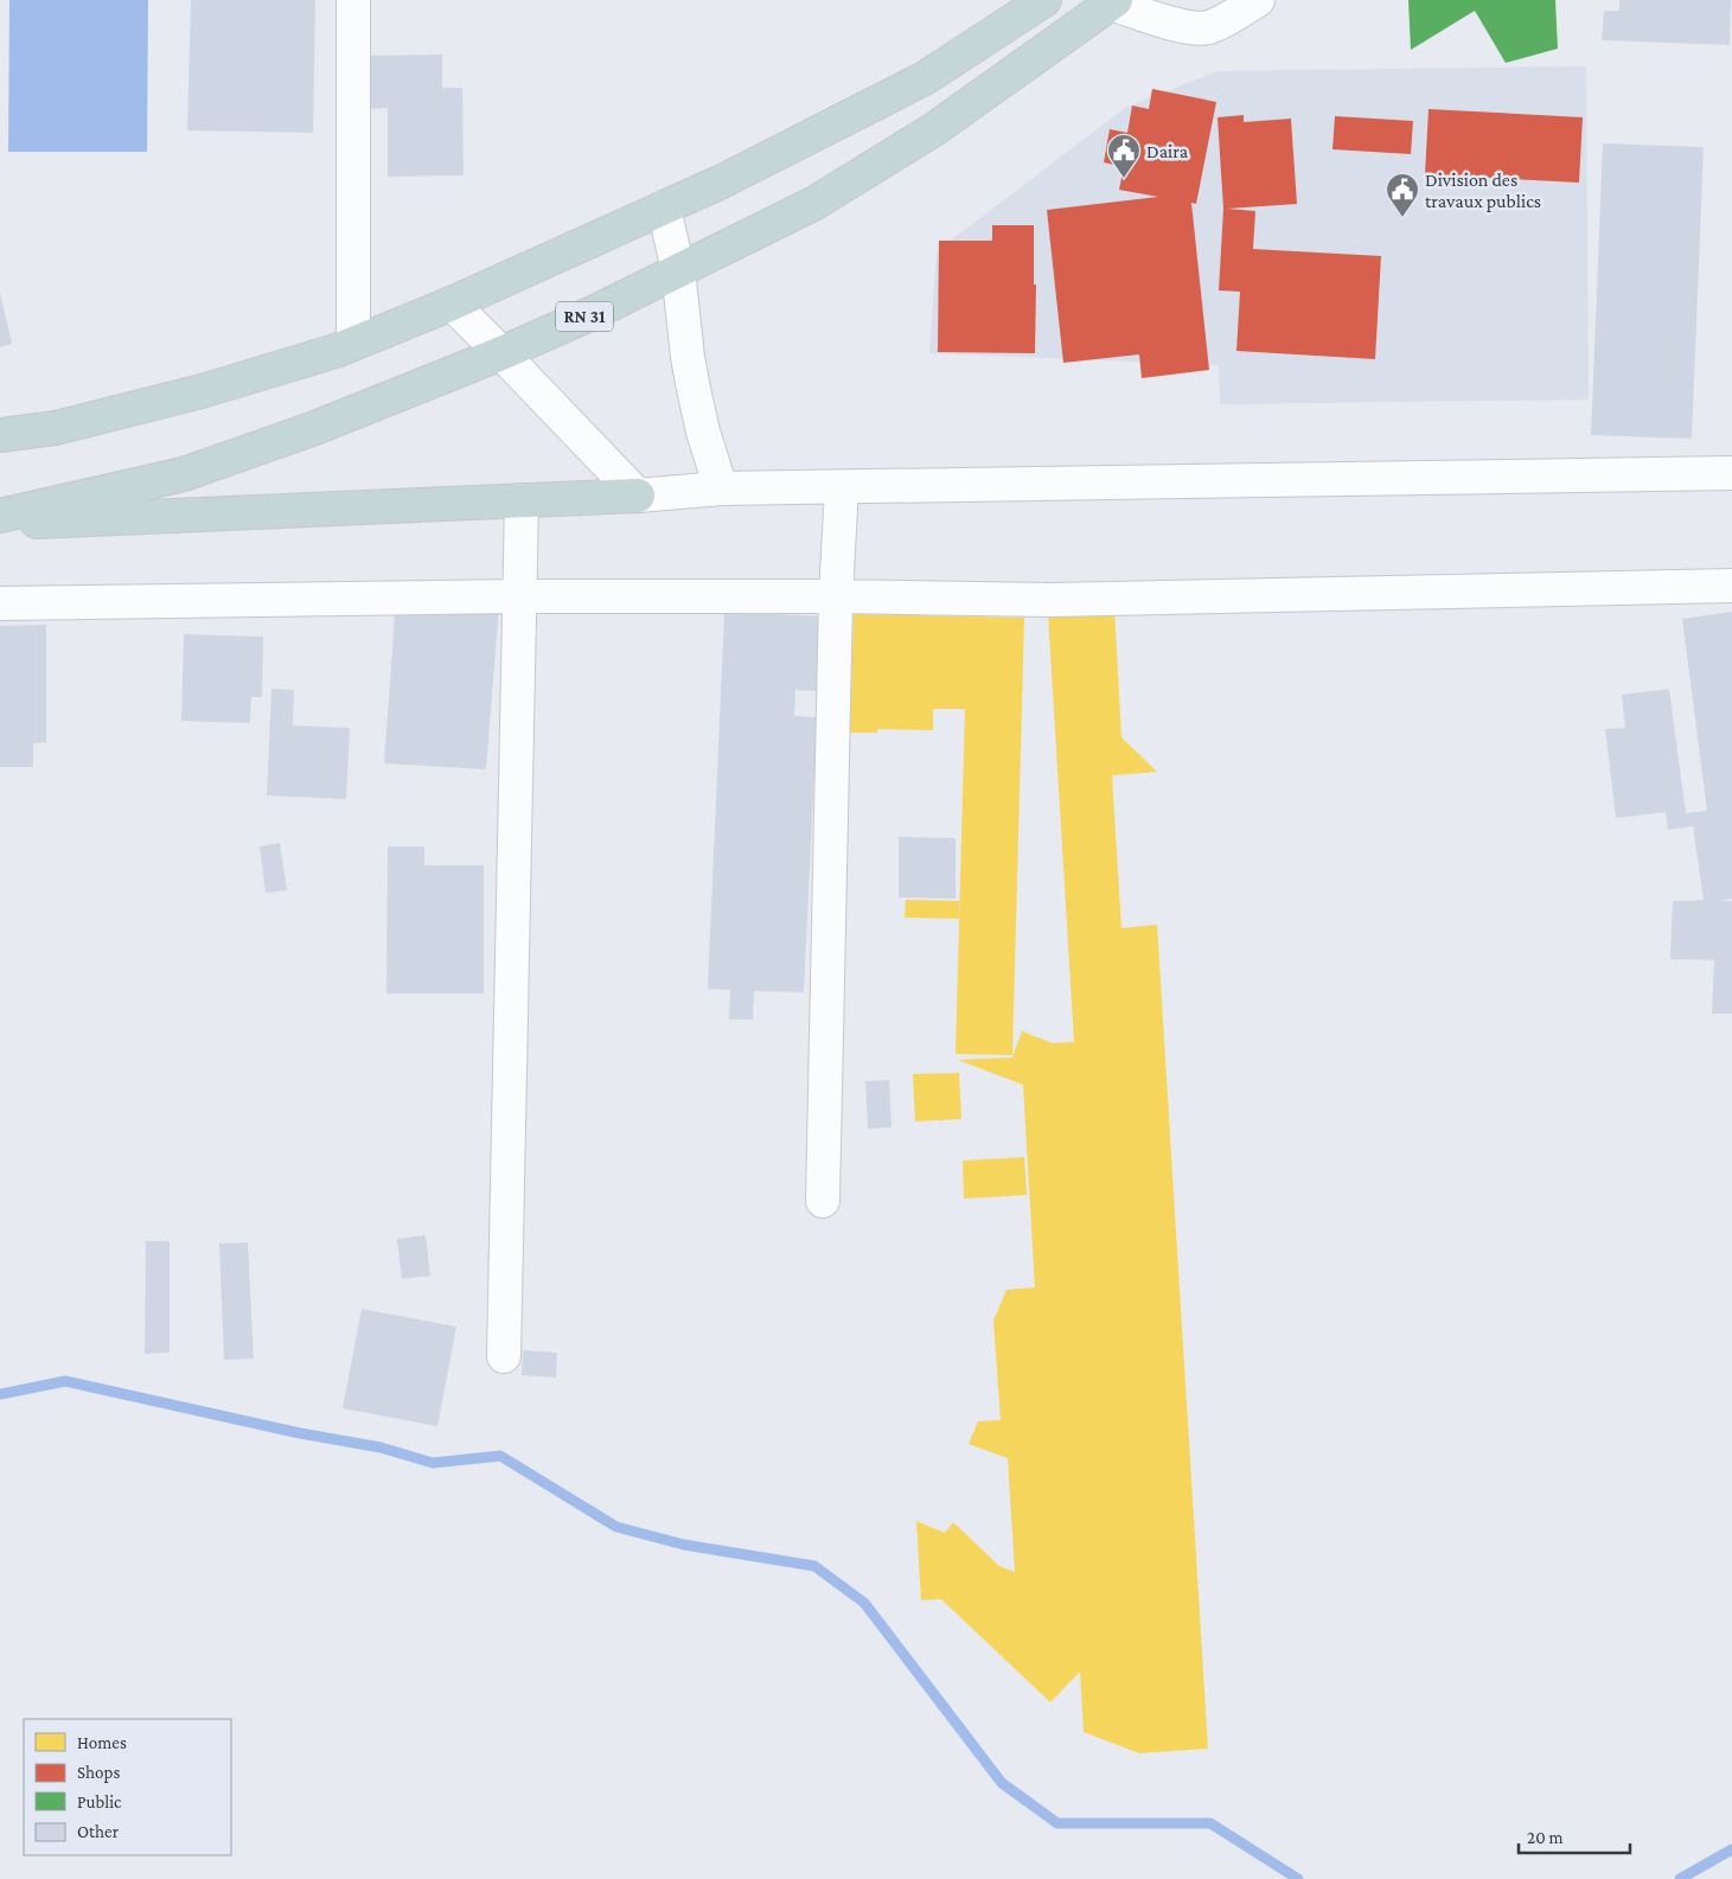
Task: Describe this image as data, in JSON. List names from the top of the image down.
{
  "streets": {
    "highway": ["RN 31"]
  },
  "places": {
    "public building": ["Daira", "Division des travaux publics"]
  },
  "legend": [
    "Homes",
    "Shops",
    "Public",
    "Other"
  ],
  "scale_bar": "20 m"
}
